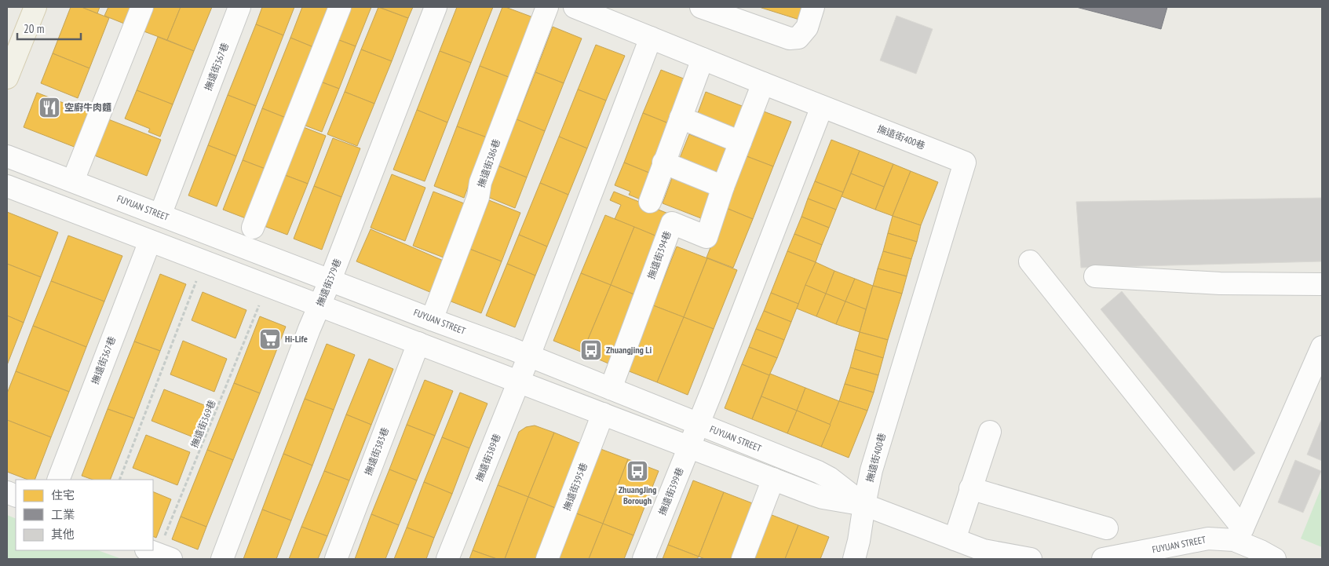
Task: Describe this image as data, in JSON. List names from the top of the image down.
{
  "streets": {
    "street": [
      "撫遠街367巷",
      "撫遠街400巷",
      "撫遠街386巷",
      "FUYUAN STREET",
      "撫遠街394巷",
      "撫遠街379巷",
      "撫遠街383巷",
      "撫遠街389巷",
      "撫遠街395巷",
      "撫遠街399巷"
    ],
    "path": ["撫遠街369巷"]
  },
  "crossings": [
    ["撫遠街367巷", "FUYUAN STREET"],
    ["撫遠街400巷", "FUYUAN STREET"],
    ["撫遠街386巷", "FUYUAN STREET"],
    ["FUYUAN STREET", "撫遠街394巷"],
    ["FUYUAN STREET", "撫遠街379巷"],
    ["FUYUAN STREET", "撫遠街383巷"],
    ["FUYUAN STREET", "撫遠街389巷"],
    ["FUYUAN STREET", "撫遠街395巷"],
    ["FUYUAN STREET", "撫遠街399巷"]
  ],
  "places": {
    "restaurant": ["空廚牛肉麵"],
    "supermarket": ["Hi-Life"],
    "bus stop": ["Zhuangjing Li", "ZhuangJing Borough"]
  },
  "legend": ["住宅", "工業", "其他"],
  "scale_bar": "20 m"
}
